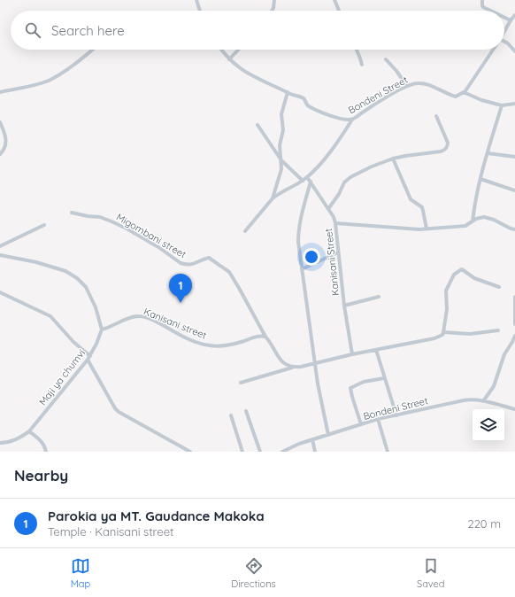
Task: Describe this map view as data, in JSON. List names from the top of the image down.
{
  "streets": {
    "street": [
      "Bondeni Street",
      "Migombani street",
      "Kanisani Street",
      "Kanisani street",
      "Maji ya chumvi"
    ]
  },
  "crossings": [
    ["Migombani street", "Kanisani street"],
    ["Kanisani street", "Maji ya chumvi"]
  ],
  "page": {
    "search": "Search here",
    "pins": "1",
    "heading": "Nearby",
    "list": [
      {
        "mark": "1",
        "name": "Parokia ya MT. Gaudance Makoka",
        "note": "Temple · Kanisani street",
        "value": "220 m"
      }
    ],
    "nav": ["Map", "Directions", "Saved"]
  }
}
